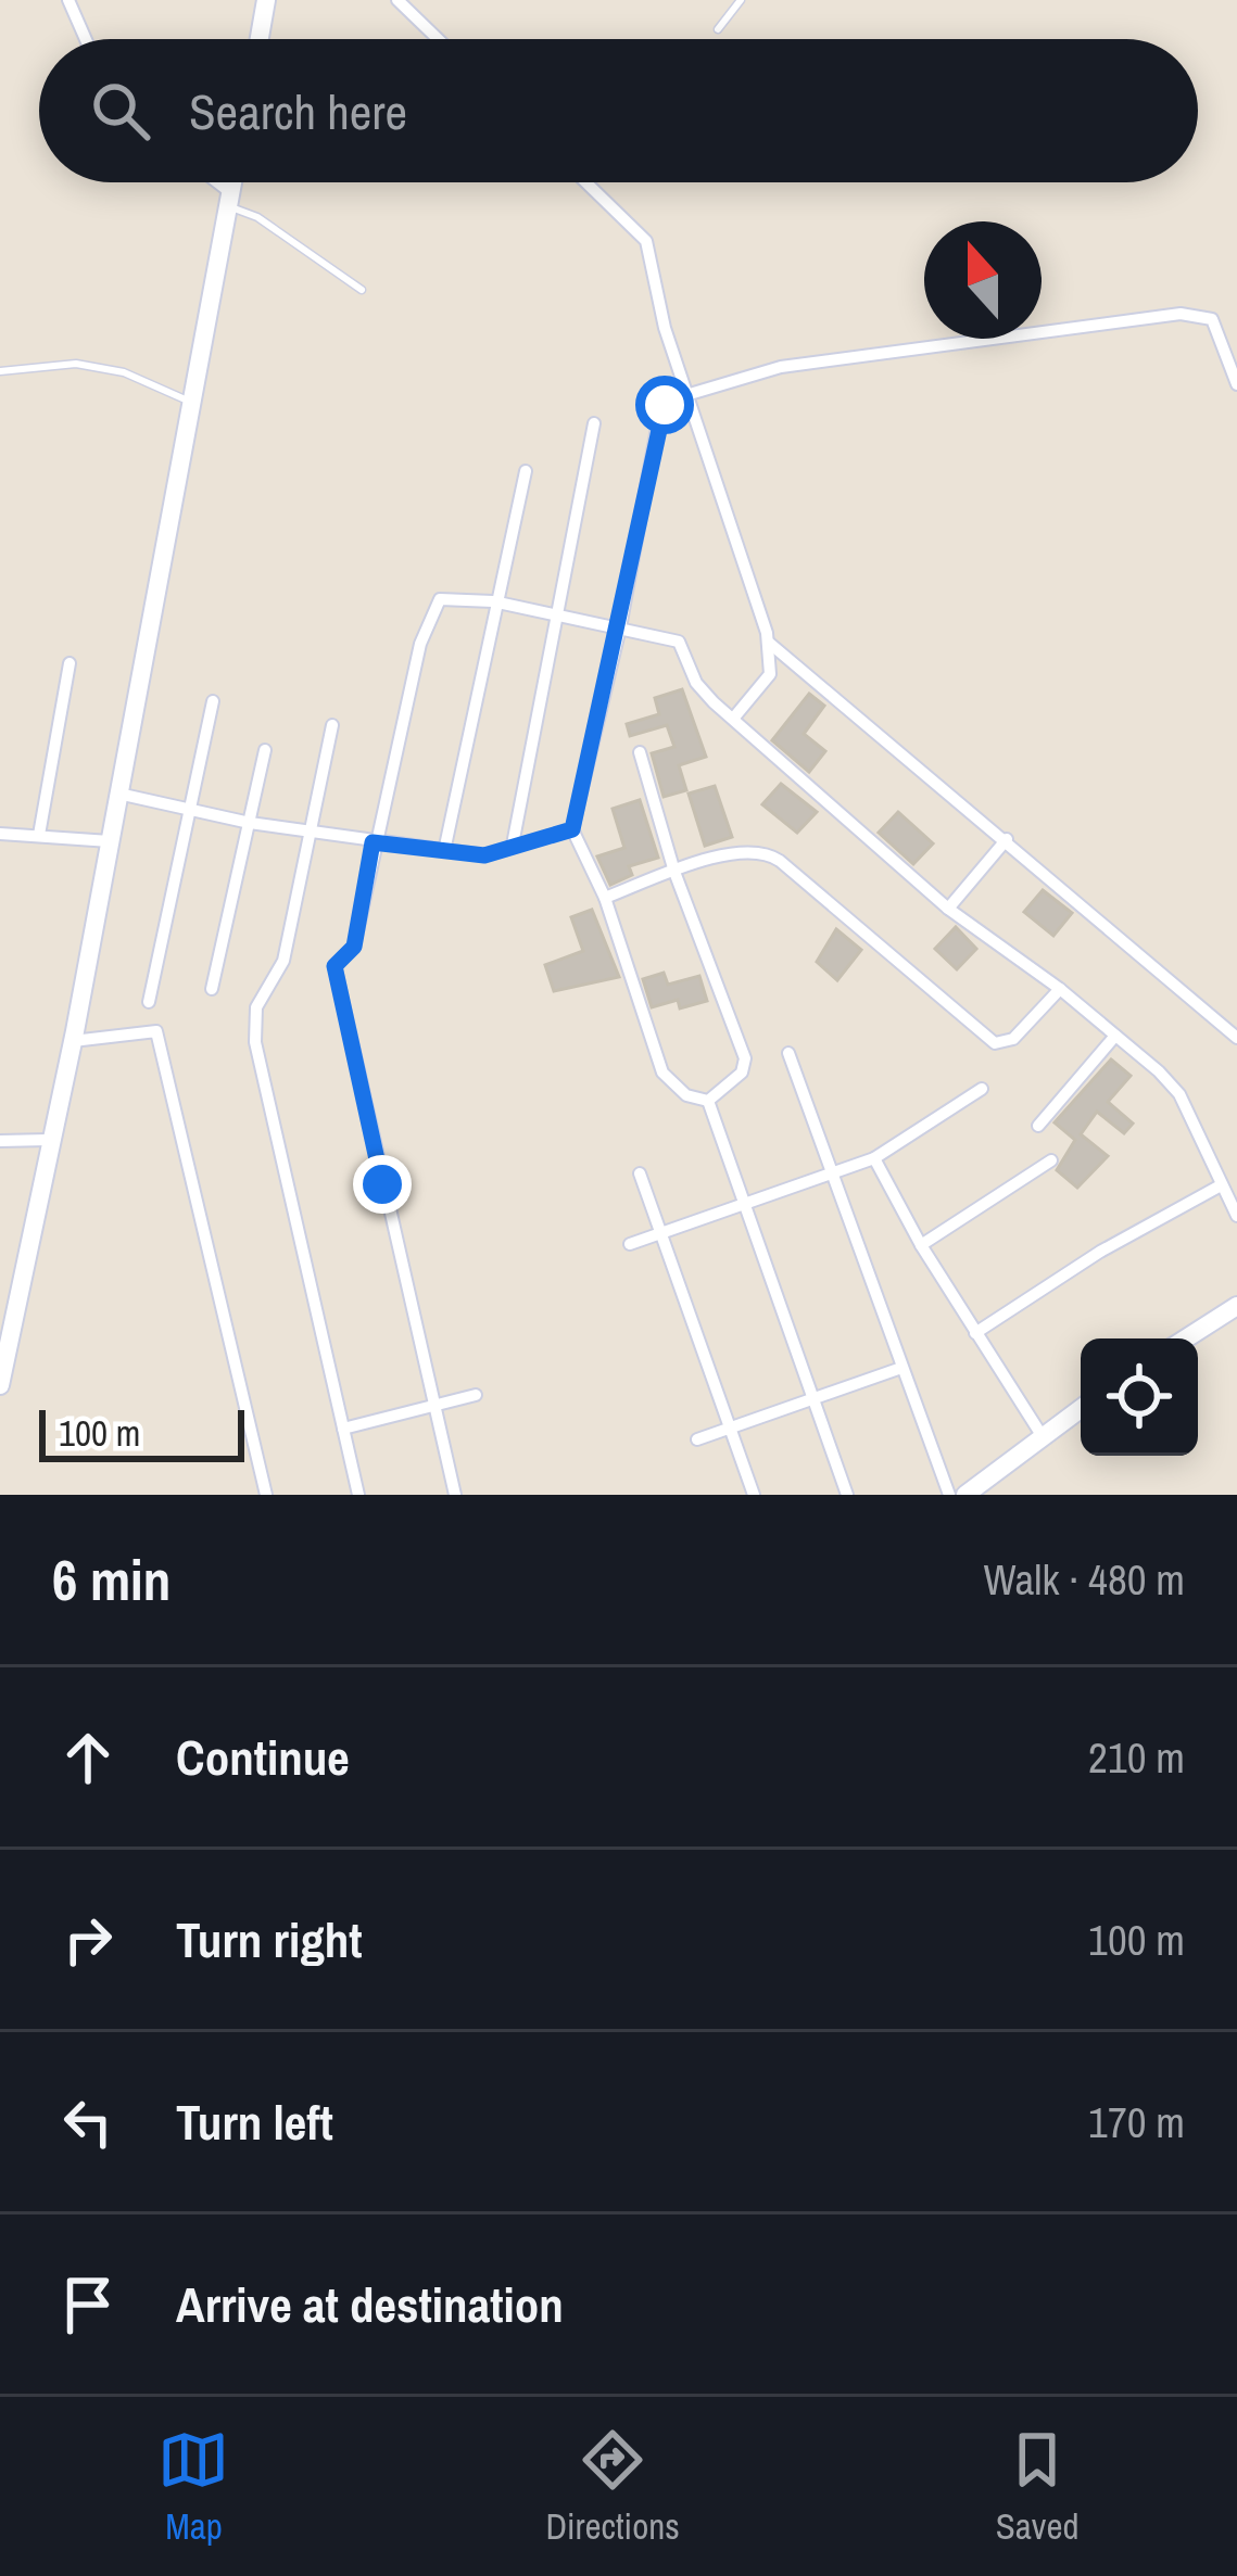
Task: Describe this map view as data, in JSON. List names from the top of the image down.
{
  "scale_bar": "100 m",
  "north": "top",
  "page": {
    "search": "Search here",
    "scale": "100 m",
    "heading": ["6 min", "Walk · 480 m"],
    "list": [
      ["Continue", "210 m"],
      ["Turn right", "100 m"],
      ["Turn left", "170 m"],
      "Arrive at destination"
    ],
    "nav": ["Map", "Directions", "Saved"]
  }
}
